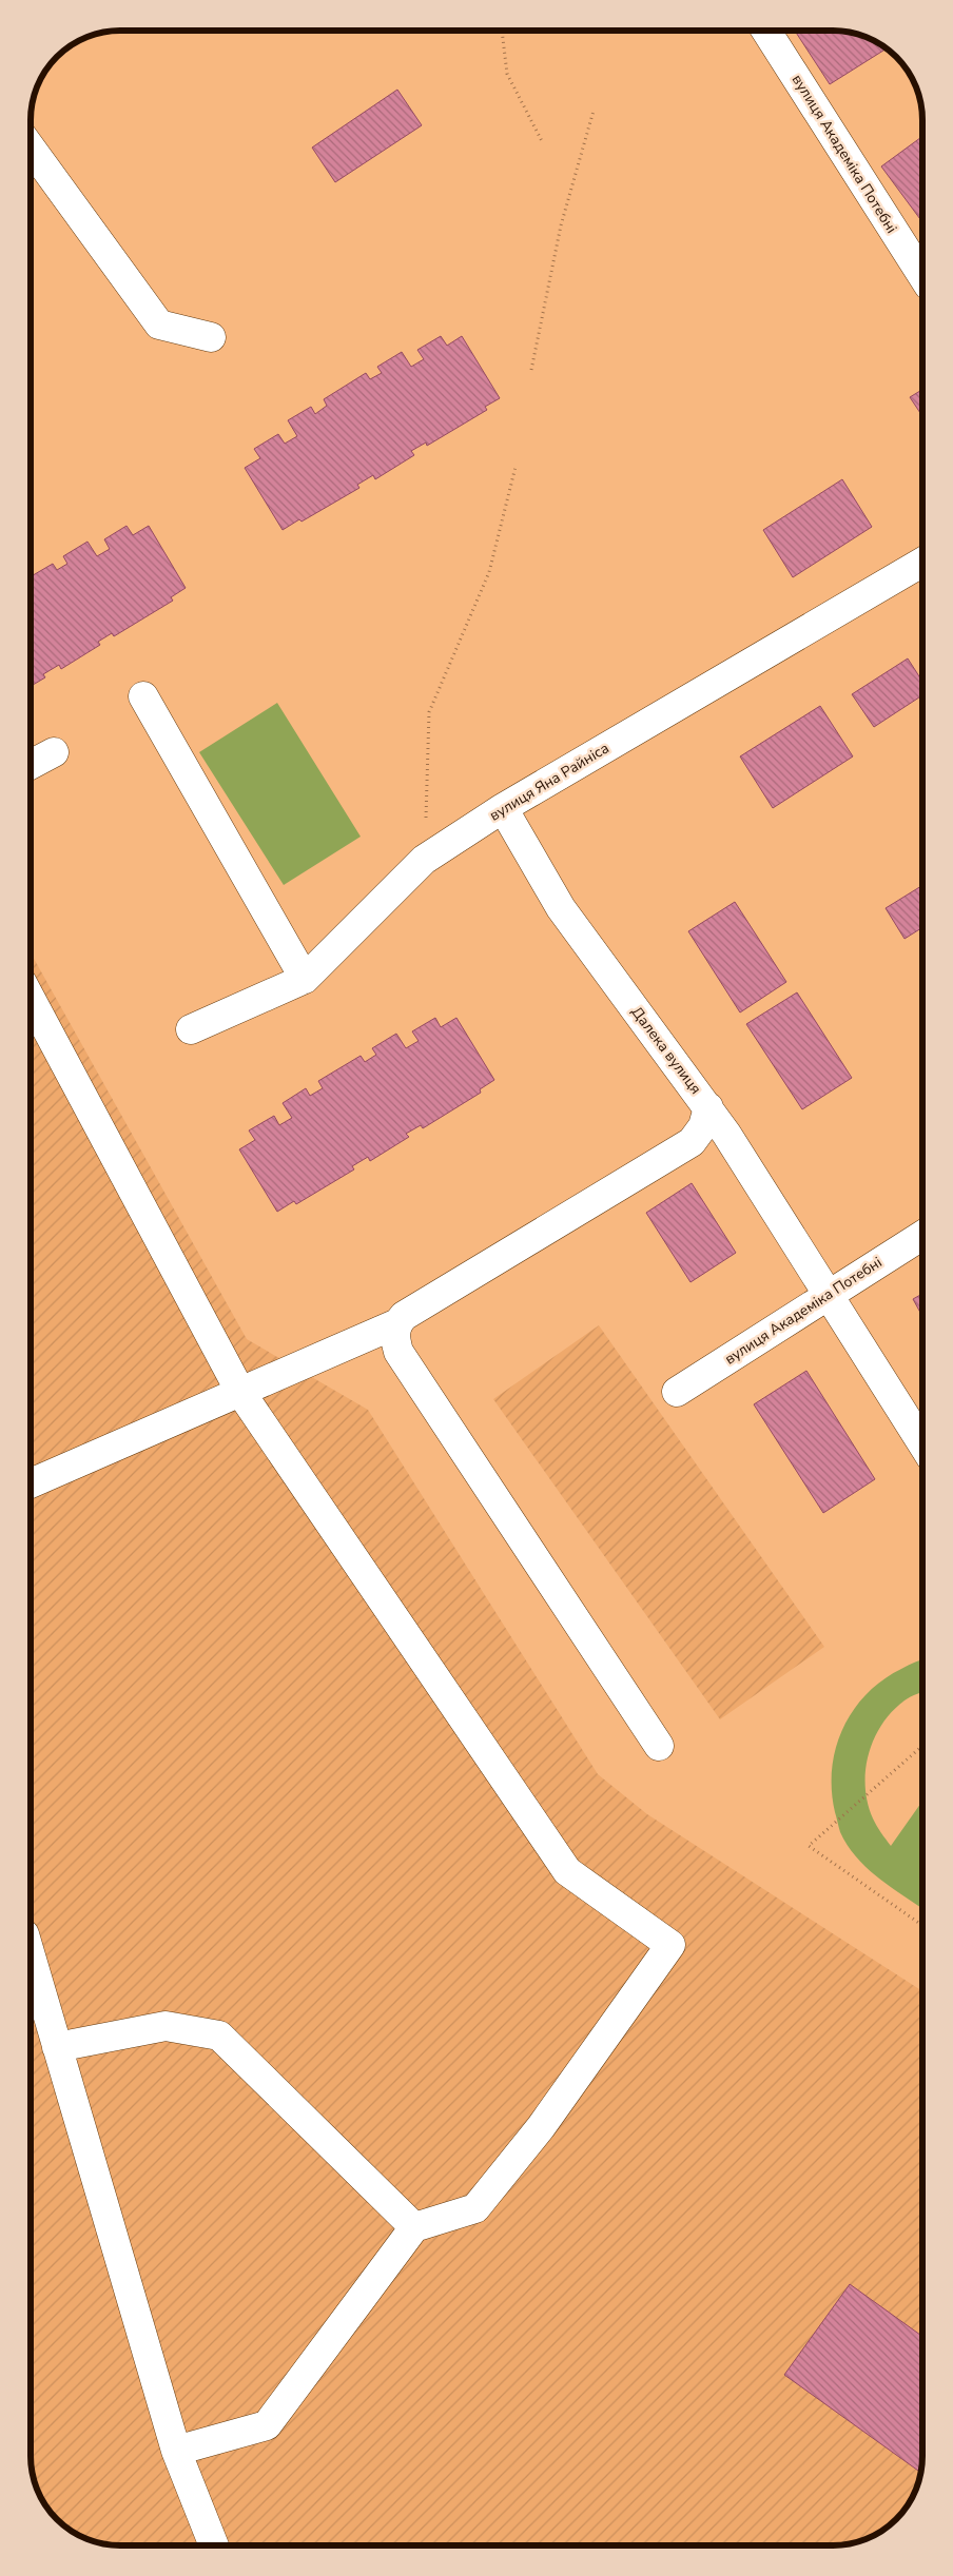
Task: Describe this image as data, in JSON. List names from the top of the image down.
{
  "streets": {
    "street": ["вулиця Академіка Потебні", "вулиця Яна Райніса", "Далека вулиця"]
  },
  "crossings": [
    ["вулиця Академіка Потебні", "Далека вулиця"],
    ["вулиця Яна Райніса", "Далека вулиця"]
  ]
}
